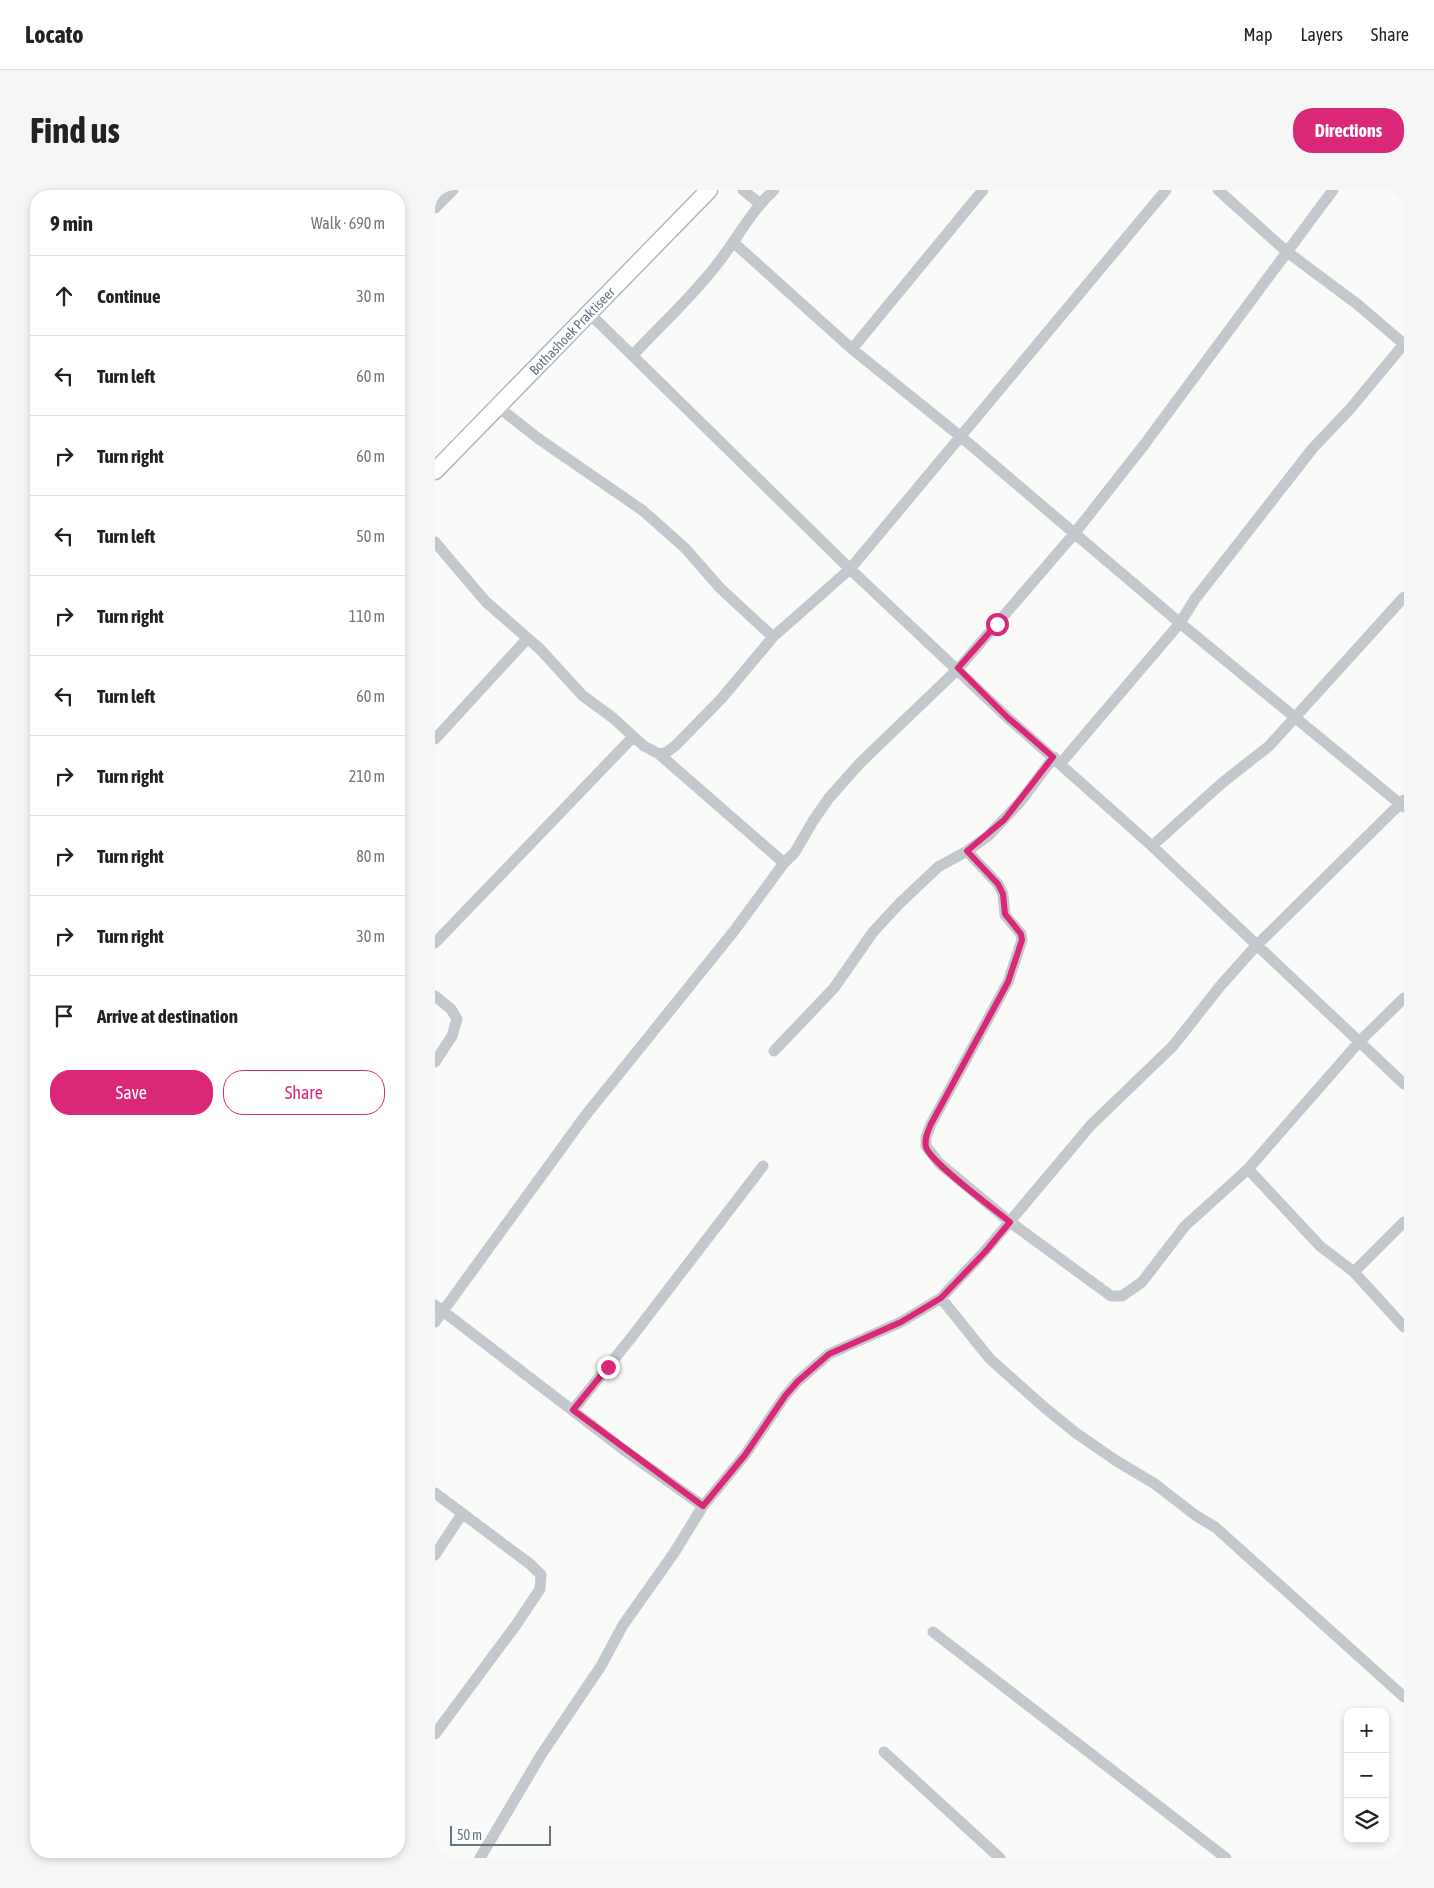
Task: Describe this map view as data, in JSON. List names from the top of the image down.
{
  "streets": {
    "street": ["Bothashoek Praktiseer"]
  },
  "scale_bar": "50 m",
  "page": {
    "header": "Locato",
    "nav": ["Map", "Layers", "Share"],
    "buttons": [
      "Directions",
      ["Save", "Share"]
    ],
    "title": "Find us",
    "heading": ["9 min", "Walk · 690 m"],
    "list": [
      ["Continue", "30 m"],
      ["Turn left", "60 m"],
      ["Turn right", "60 m"],
      ["Turn left", "50 m"],
      ["Turn right", "110 m"],
      ["Turn left", "60 m"],
      ["Turn right", "210 m"],
      ["Turn right", "80 m"],
      ["Turn right", "30 m"],
      "Arrive at destination"
    ],
    "map_buttons": ["+", "−"],
    "scale": "50 m"
  }
}
